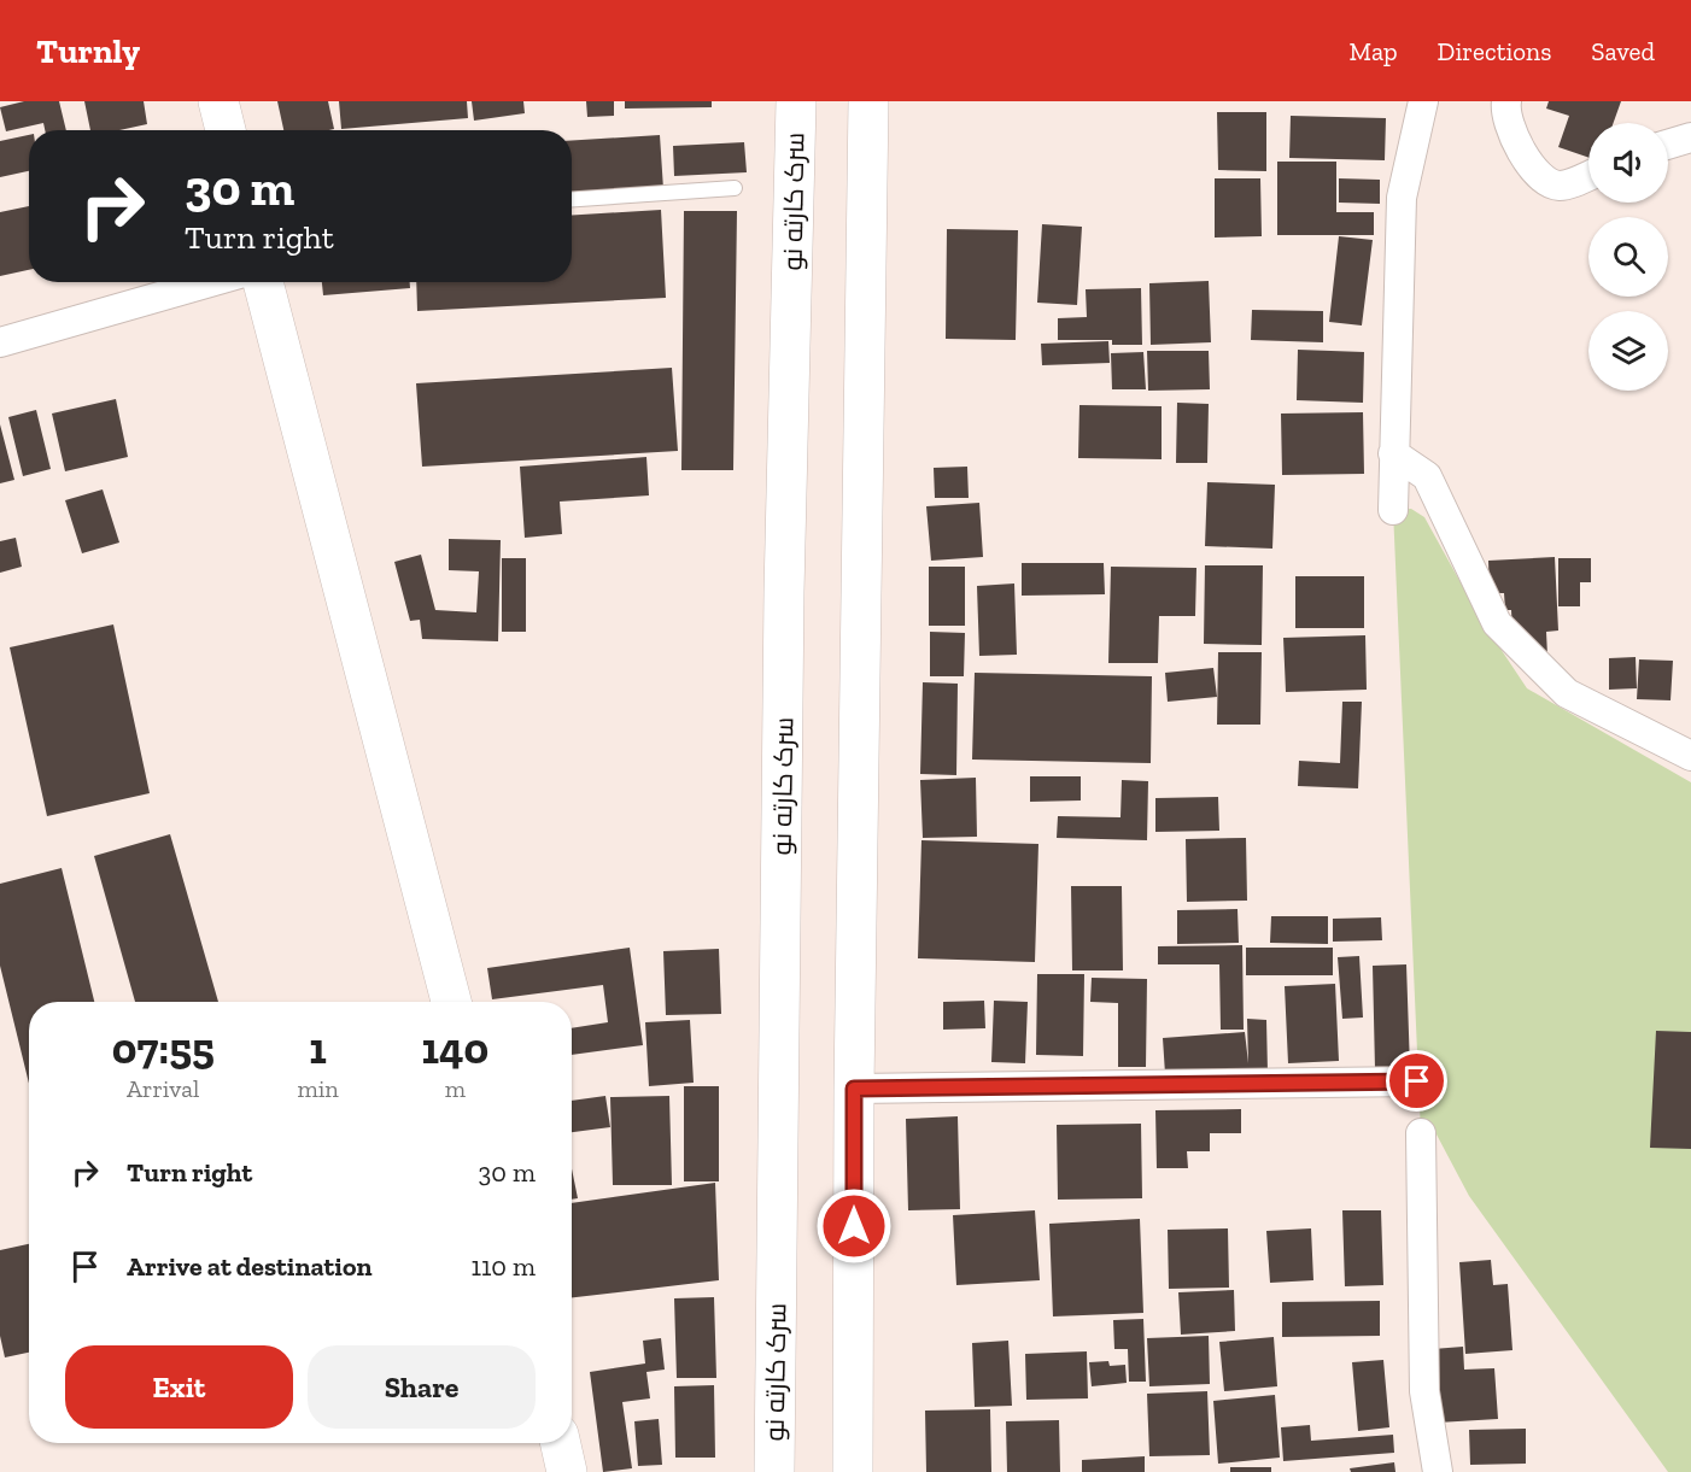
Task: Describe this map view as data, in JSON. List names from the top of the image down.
{
  "streets": {
    "main road": ["سرک کارته نو"]
  },
  "page": {
    "header": "Turnly",
    "nav": ["Map", "Directions", "Saved"],
    "turn": ["30 m", "Turn right"],
    "eta": [
      "07:55",
      "Arrival",
      "1",
      "min",
      "140",
      "m"
    ],
    "list": [
      {
        "name": "Turn right",
        "value": "30 m"
      },
      {
        "name": "Arrive at destination",
        "value": "110 m"
      }
    ],
    "buttons": ["Exit", "Share"]
  }
}
